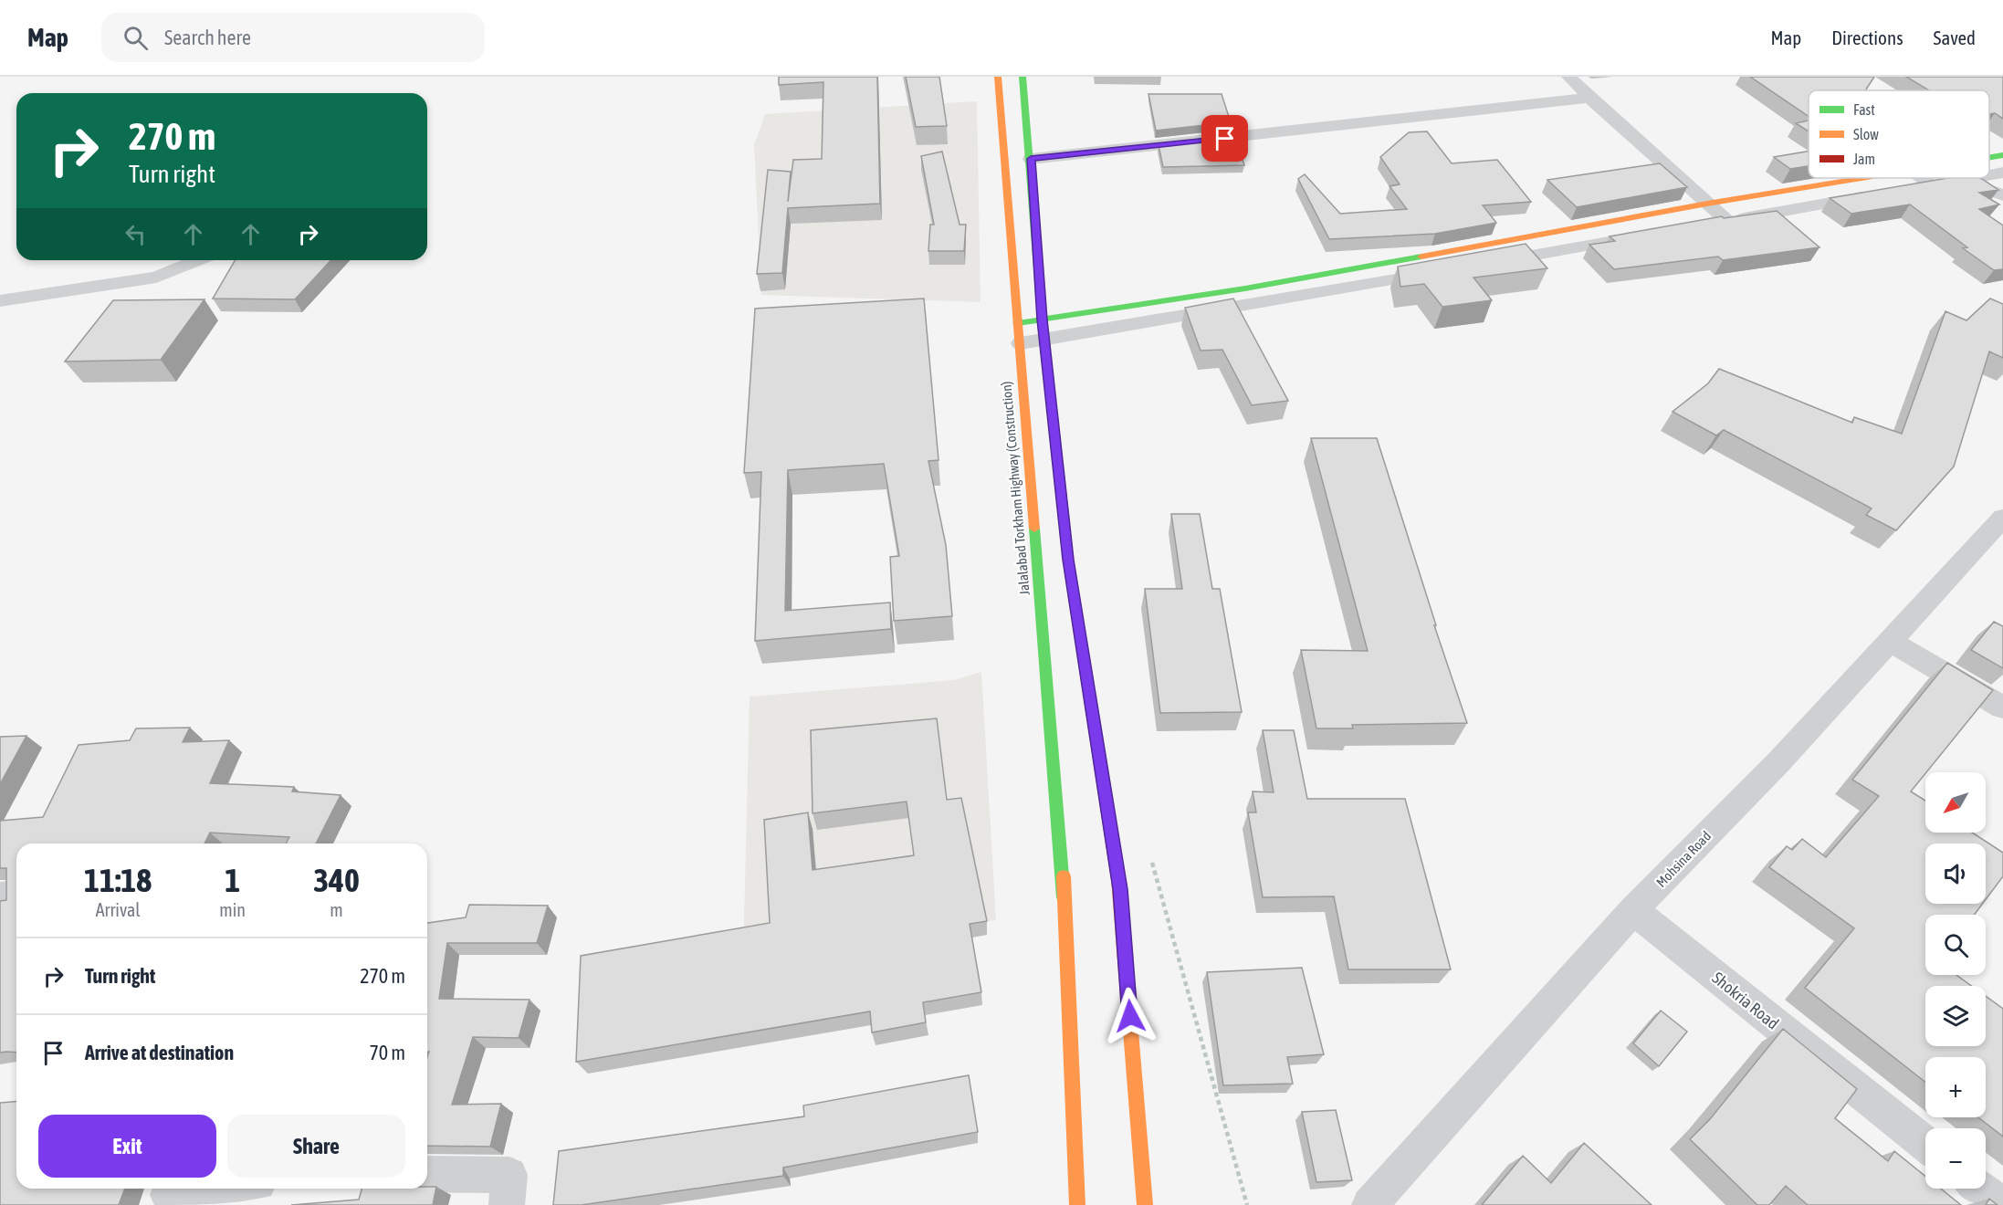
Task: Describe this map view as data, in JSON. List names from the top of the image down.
{
  "streets": {
    "main road": ["Jalalabad Torkham Highway (Construction)"],
    "street": ["Mohsina Road", "Shokria Road"]
  },
  "crossings": [
    ["Mohsina Road", "Shokria Road"]
  ],
  "legend": ["Fast", "Slow", "Jam"],
  "north": "bottom left",
  "page": {
    "header": "Map",
    "search": "Search here",
    "nav": ["Map", "Directions", "Saved"],
    "turn": ["270 m", "Turn right"],
    "map_buttons": ["+", "−"],
    "eta": [
      "11:18",
      "Arrival",
      "1",
      "min",
      "340",
      "m"
    ],
    "list": [
      {
        "name": "Turn right",
        "value": "270 m"
      },
      {
        "name": "Arrive at destination",
        "value": "70 m"
      }
    ],
    "buttons": ["Exit", "Share"]
  }
}
